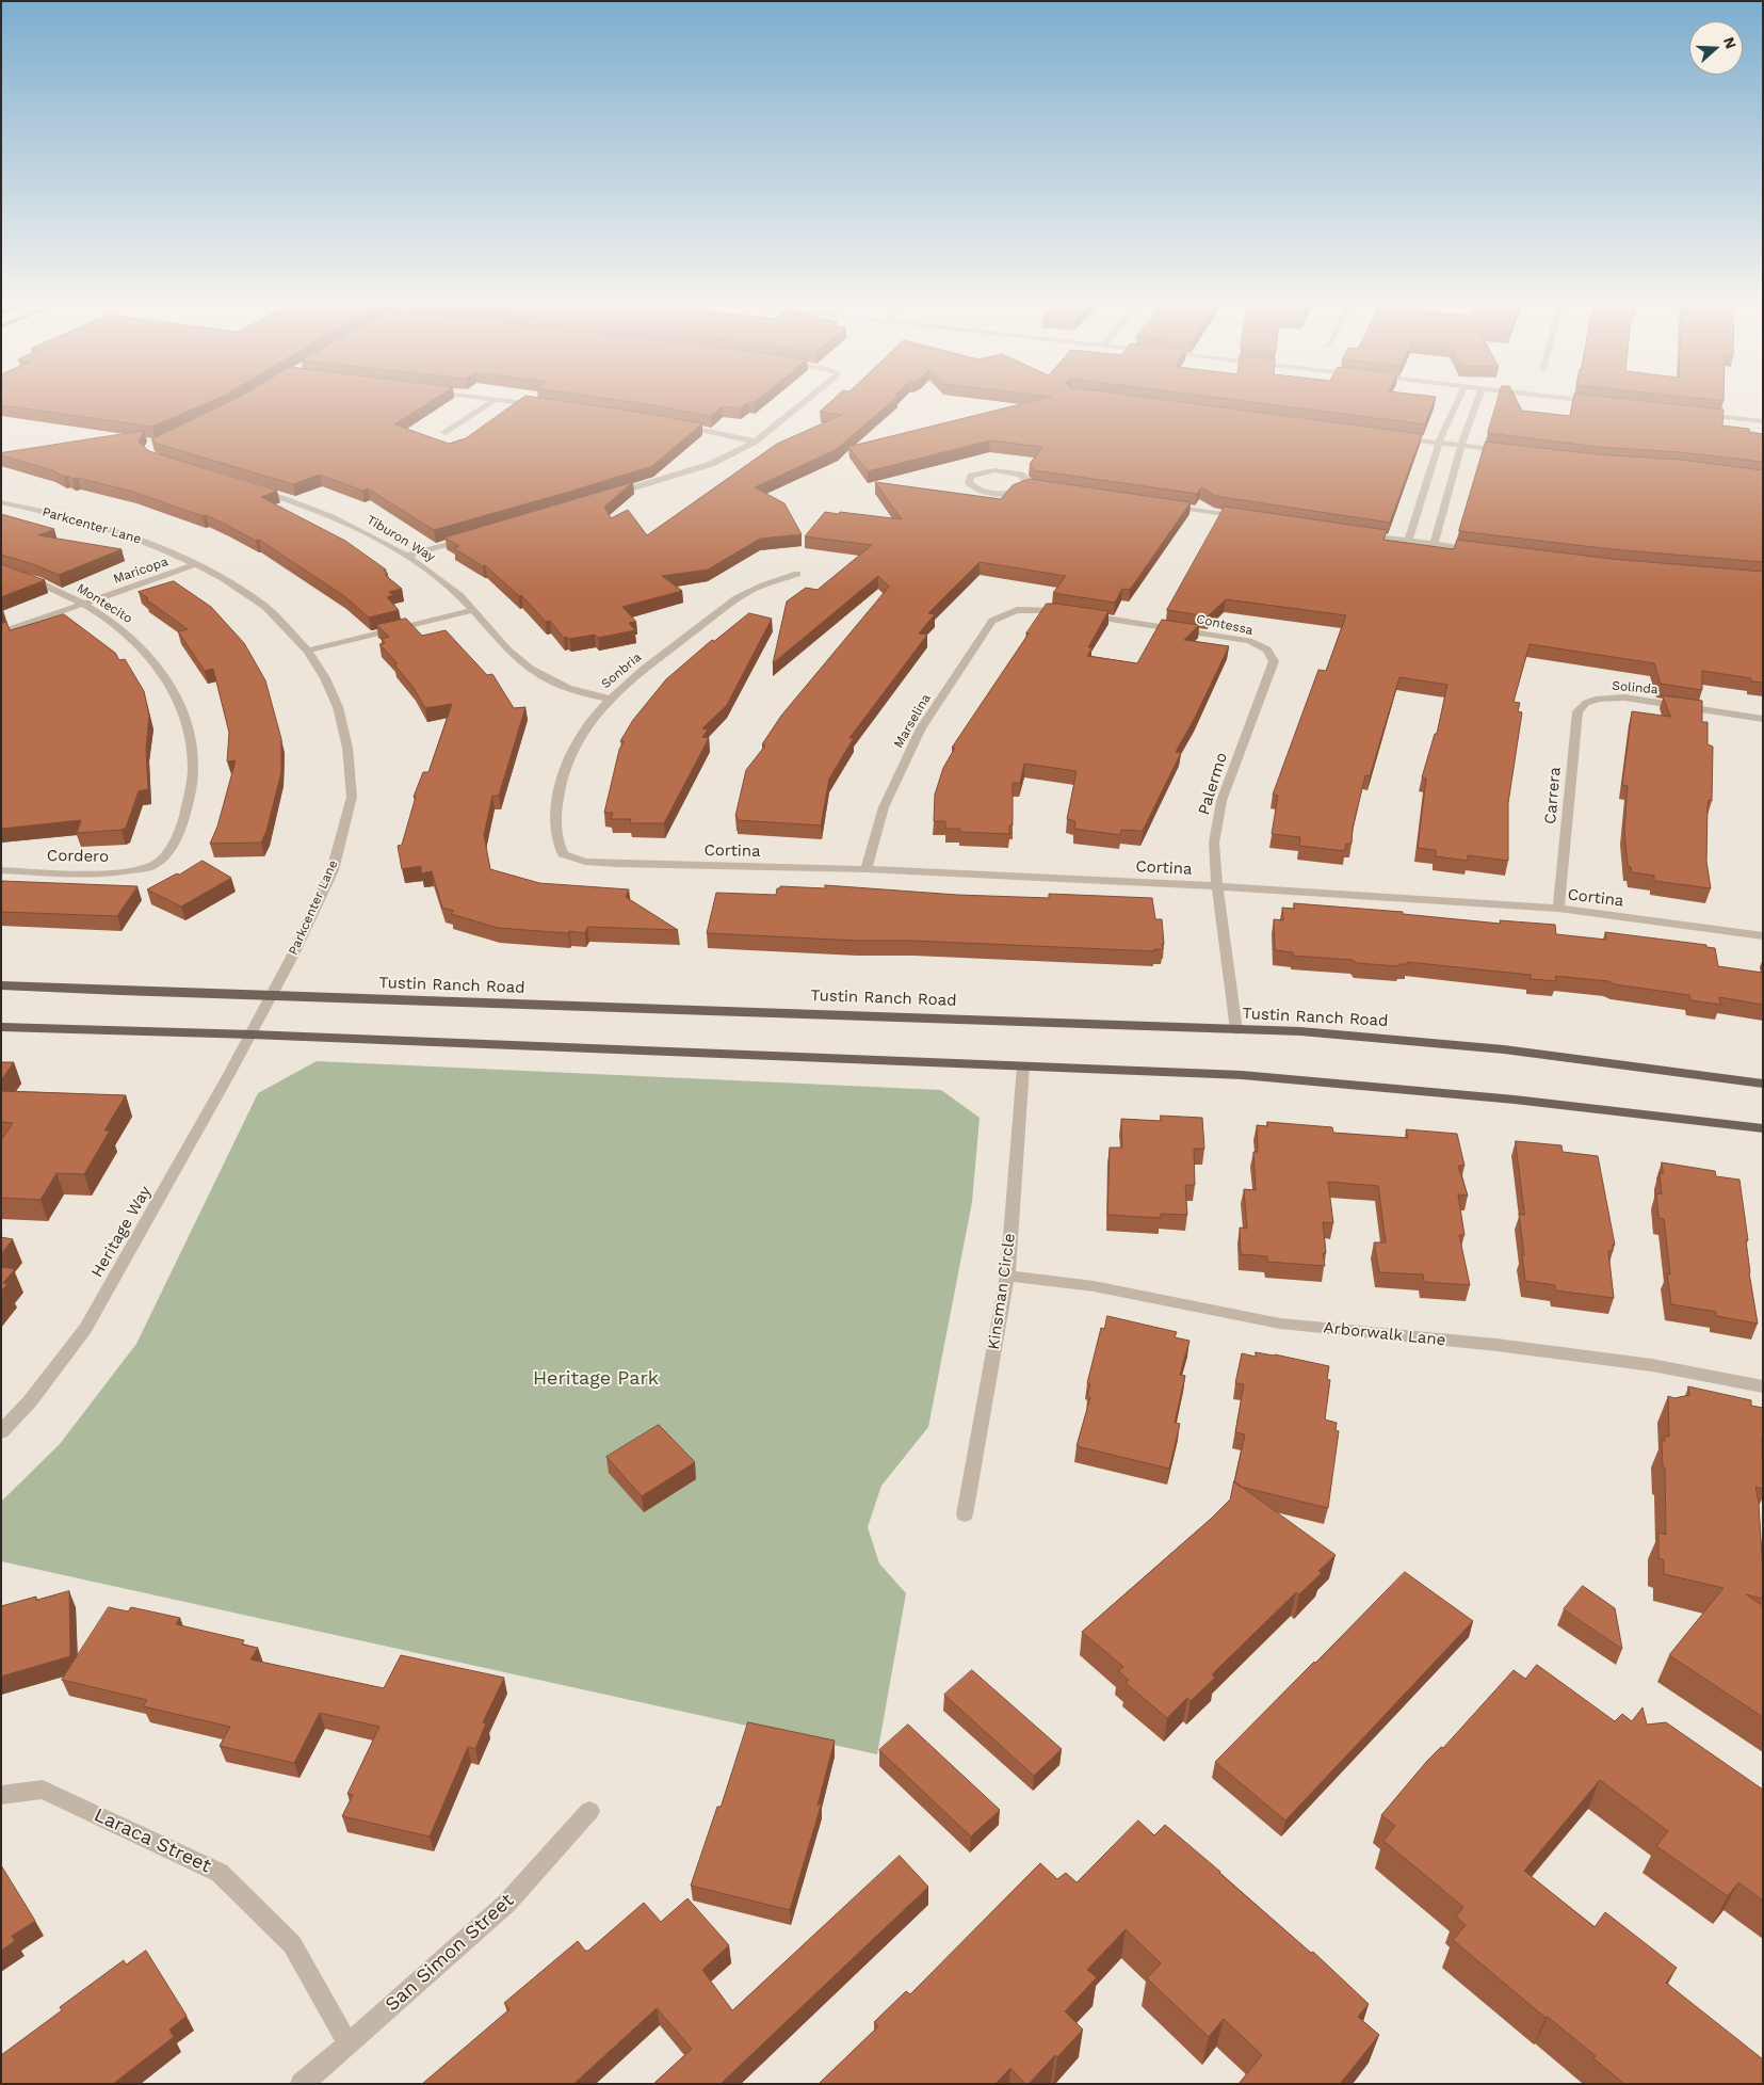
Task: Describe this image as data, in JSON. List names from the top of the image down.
{
  "streets": {
    "main road": ["Tustin Ranch Road"],
    "street": [
      "Parkcenter Lane",
      "Tiburon Way",
      "Maricopa",
      "Montecito",
      "Contessa",
      "Sonbria",
      "Solinda",
      "Marselina",
      "Palermo",
      "Carrera",
      "Cortina",
      "Cordero",
      "Heritage Way",
      "Kinsman Circle",
      "Arborwalk Lane",
      "Laraca Street",
      "San Simon Street"
    ]
  },
  "crossings": [
    ["Parkcenter Lane", "Maricopa"],
    ["Parkcenter Lane", "Tustin Ranch Road"],
    ["Parkcenter Lane", "Heritage Way"],
    ["Tiburon Way", "Sonbria"],
    ["Maricopa", "Montecito"],
    ["Montecito", "Cordero"],
    ["Contessa", "Palermo"],
    ["Sonbria", "Cortina"],
    ["Solinda", "Carrera"],
    ["Marselina", "Cortina"],
    ["Palermo", "Cortina"],
    ["Palermo", "Tustin Ranch Road"],
    ["Carrera", "Cortina"],
    ["Kinsman Circle", "Arborwalk Lane"],
    ["Laraca Street", "San Simon Street"]
  ],
  "parks": ["Heritage Park"],
  "north": "right"
}
